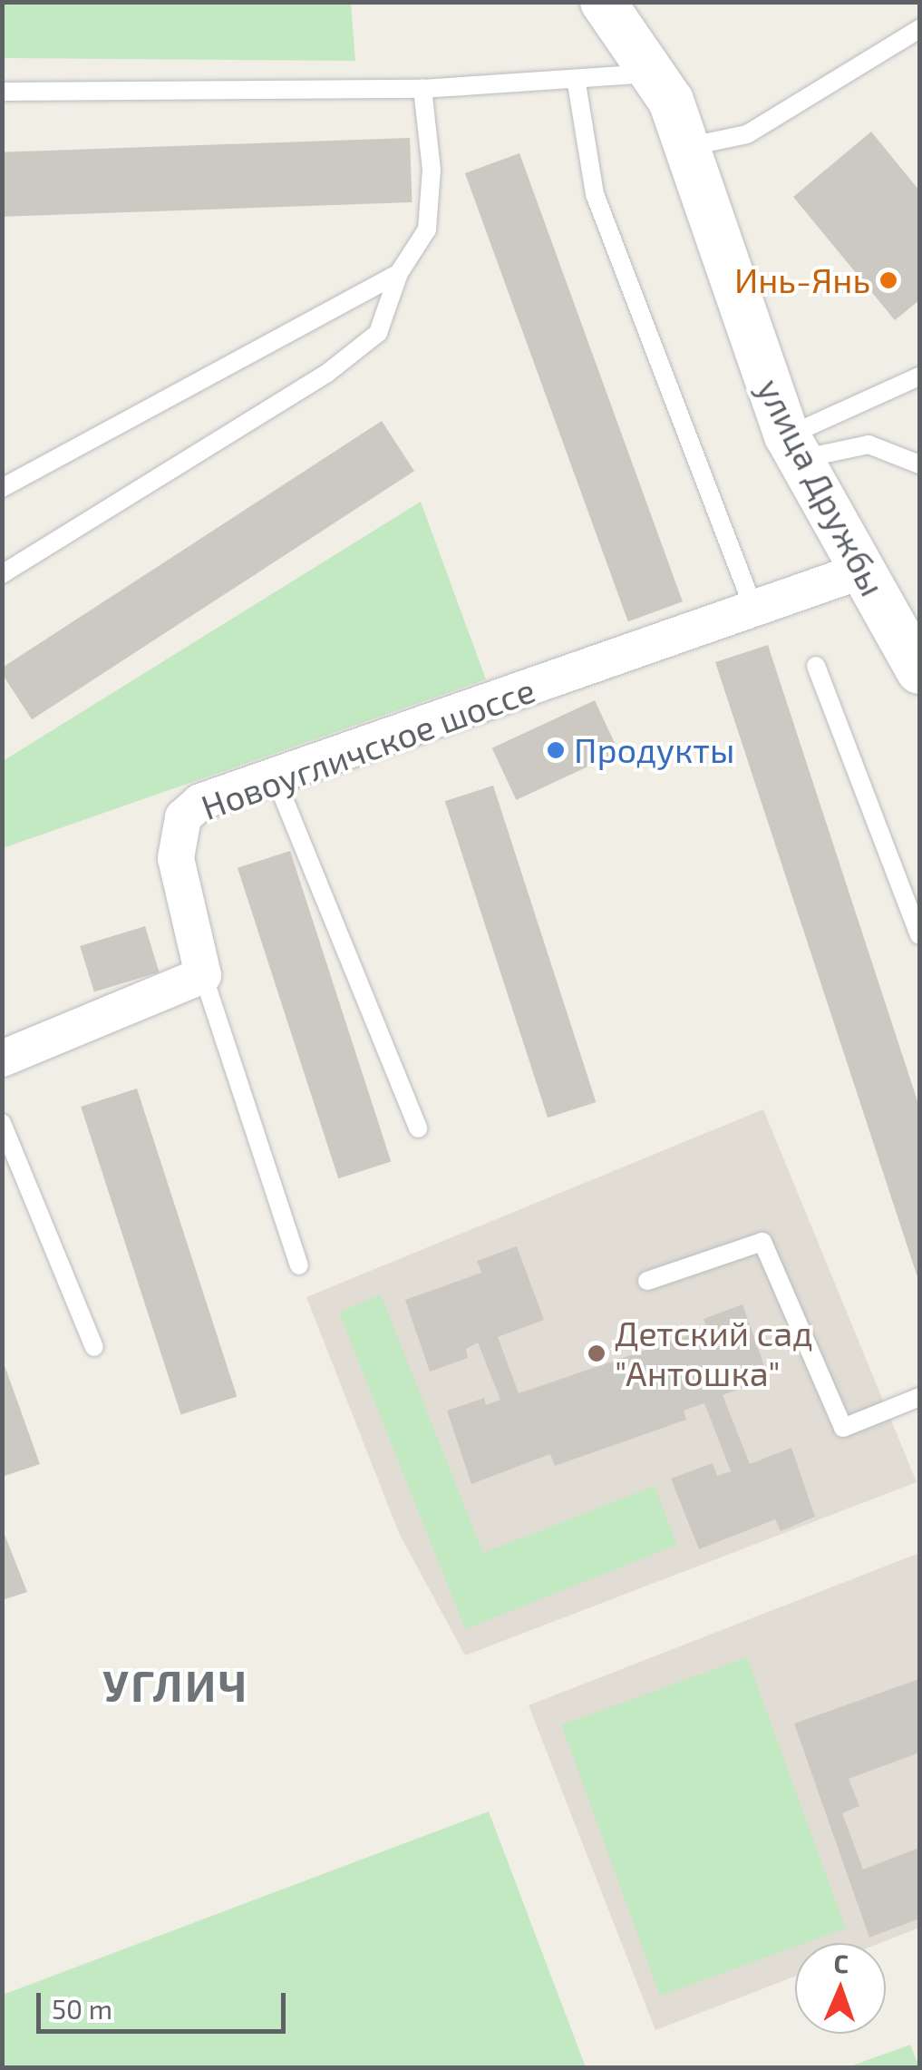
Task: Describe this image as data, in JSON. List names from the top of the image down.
{
  "streets": {
    "street": ["улица Дружбы", "Новоугличское шоссе"]
  },
  "crossings": [
    ["улица Дружбы", "Новоугличское шоссе"]
  ],
  "districts": ["УГЛИЧ"],
  "places": ["Инь-Янь", "Продукты", "Детский сад \"Антошка\""],
  "scale_bar": "50 m",
  "north": "top"
}
